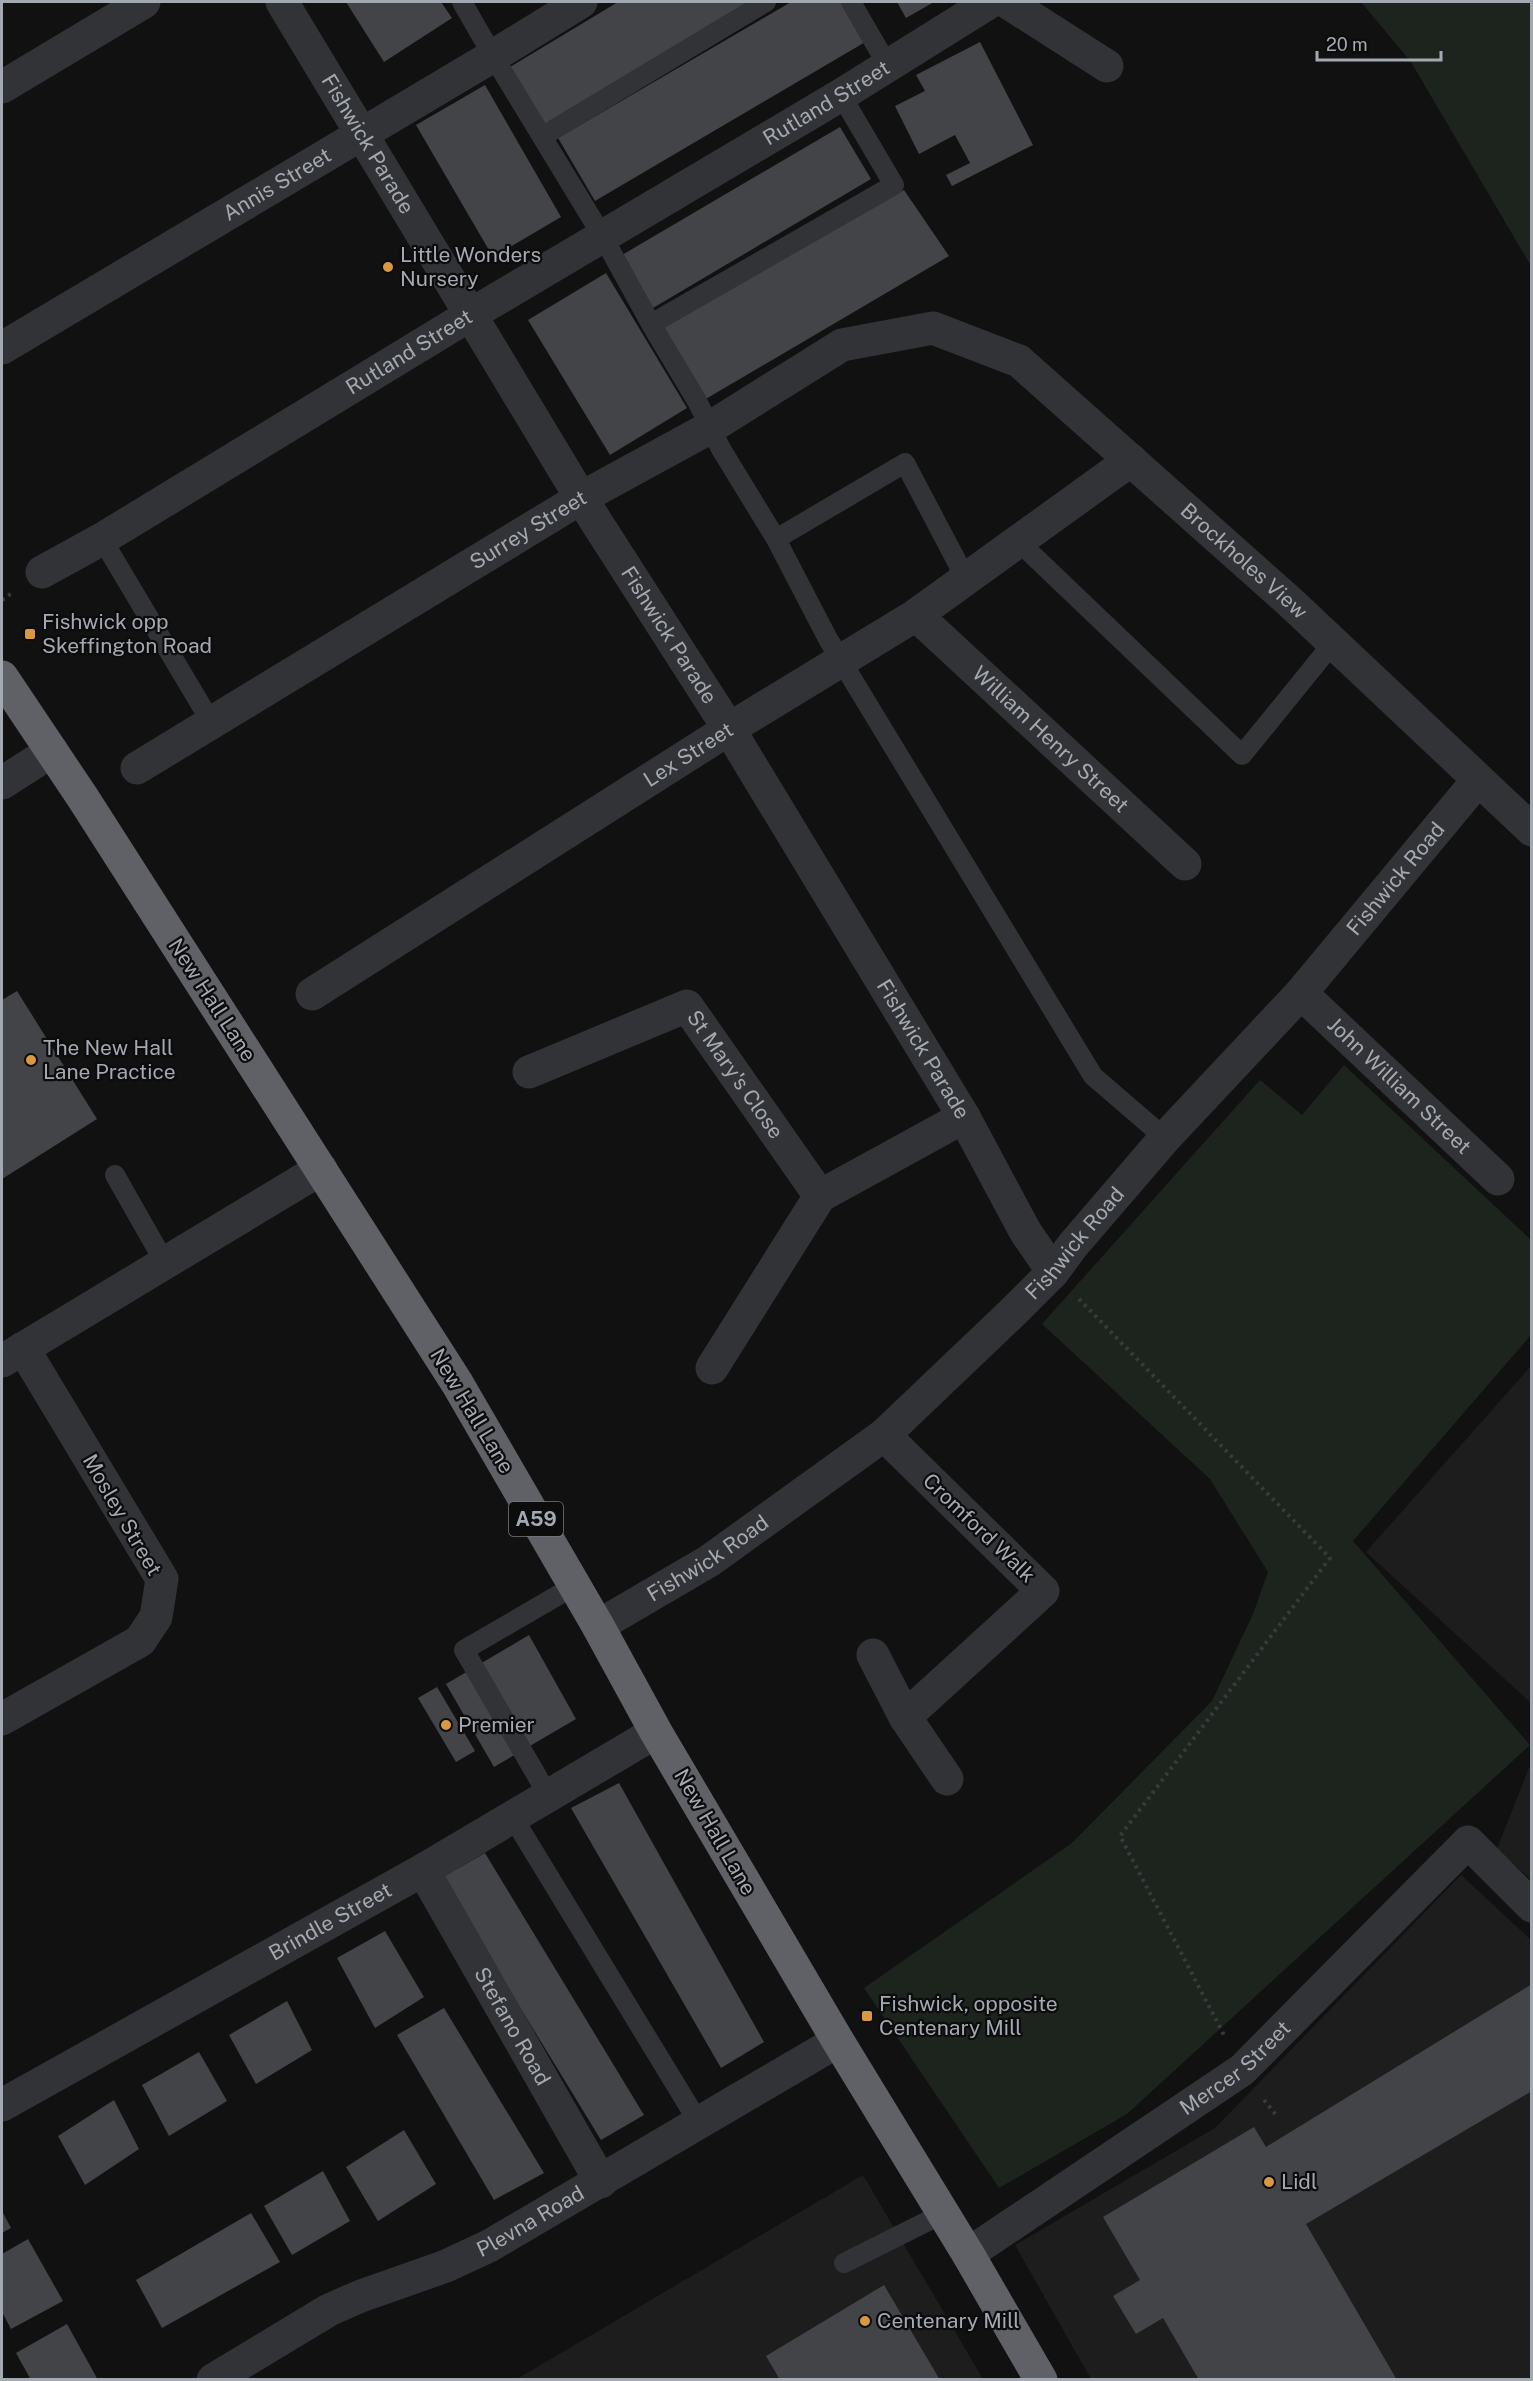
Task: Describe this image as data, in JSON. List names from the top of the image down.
{
  "streets": {
    "highway": ["New Hall Lane", "A59"],
    "street": [
      "Rutland Street",
      "Fishwick Parade",
      "Annis Street",
      "Surrey Street",
      "Brockholes View",
      "William Henry Street",
      "Lex Street",
      "Fishwick Road",
      "St Mary's Close",
      "John William Street",
      "Mosley Street",
      "Cromford Walk",
      "Brindle Street",
      "Stefano Road",
      "Mercer Street",
      "Plevna Road"
    ]
  },
  "crossings": [
    ["Rutland Street", "Fishwick Parade"],
    ["Fishwick Parade", "Annis Street"],
    ["Fishwick Parade", "Surrey Street"],
    ["Fishwick Parade", "Lex Street"],
    ["Fishwick Parade", "Fishwick Road"],
    ["Surrey Street", "Brockholes View"],
    ["Brockholes View", "Lex Street"],
    ["Brockholes View", "Fishwick Road"],
    ["William Henry Street", "Lex Street"],
    ["Fishwick Road", "New Hall Lane"],
    ["Fishwick Road", "John William Street"],
    ["Fishwick Road", "Cromford Walk"],
    ["New Hall Lane", "Mosley Street"],
    ["New Hall Lane", "Brindle Street"],
    ["New Hall Lane", "Mercer Street"],
    ["New Hall Lane", "Plevna Road"],
    ["Brindle Street", "Stefano Road"],
    ["Stefano Road", "Plevna Road"]
  ],
  "places": {
    "other": [
      "Little Wonders Nursery",
      "The New Hall Lane Practice",
      "Premier",
      "Lidl",
      "Centenary Mill"
    ],
    "transit": ["Fishwick opp Skeffington Road", "Fishwick, opposite Centenary Mill"]
  },
  "scale_bar": "20 m"
}
